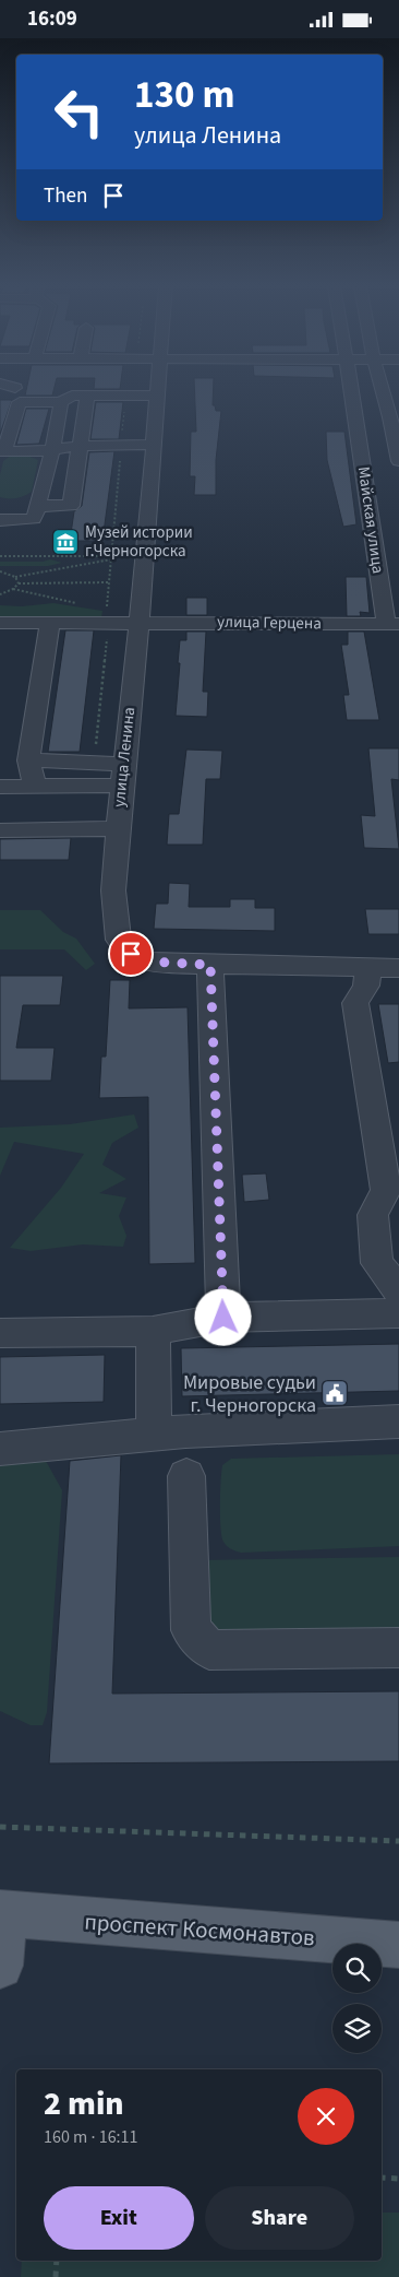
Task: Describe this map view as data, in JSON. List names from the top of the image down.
{
  "streets": {
    "main road": ["проспект Космонавтов"],
    "street": ["Майская улица", "улица Герцена", "улица Ленина"]
  },
  "crossings": [
    ["Майская улица", "улица Герцена"],
    ["улица Герцена", "улица Ленина"]
  ],
  "places": {
    "museum": ["Музей истории г.Черногорска"],
    "public building": ["Мировые судьи г. Черногорска"]
  },
  "page": {
    "status": "16:09",
    "turn": ["130 m", "улица Ленина"],
    "then": "Then",
    "heading": ["2 min", "160 m · 16:11"],
    "buttons": ["Exit", "Share"]
  }
}
